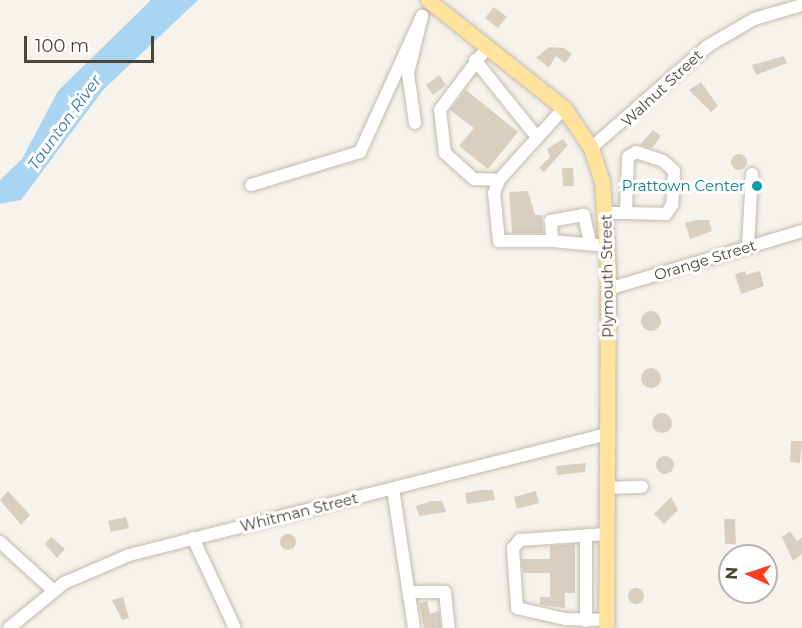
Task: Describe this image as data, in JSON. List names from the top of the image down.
{
  "streets": {
    "main road": ["Plymouth Street"],
    "street": ["Walnut Street", "Orange Street", "Whitman Street"]
  },
  "crossings": [
    ["Walnut Street", "Plymouth Street"],
    ["Orange Street", "Plymouth Street"],
    ["Plymouth Street", "Whitman Street"]
  ],
  "water": ["Taunton River"],
  "places": ["Prattown Center"],
  "scale_bar": "100 m",
  "north": "left"
}
